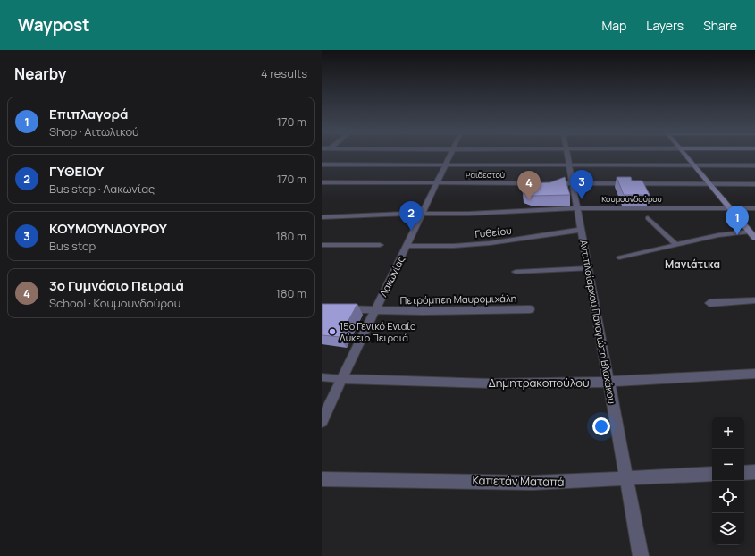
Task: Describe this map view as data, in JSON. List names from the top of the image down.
{
  "streets": {
    "street": [
      "Ραιδεστού",
      "Κουμουνδούρου",
      "Γυθείου",
      "Λακωνίας",
      "Πετρόμπεη Μαυρομιχάλη",
      "Αντιπλοίαρχου Παναγιώτη Βλαχάκου",
      "Δημητρακοπούλου",
      "Καπετάν Ματαπά"
    ]
  },
  "crossings": [
    ["Ραιδεστού", "Λακωνίας"],
    ["Κουμουνδούρου", "Λακωνίας"],
    ["Κουμουνδούρου", "Αντιπλοίαρχου Παναγιώτη Βλαχάκου"],
    ["Γυθείου", "Λακωνίας"],
    ["Γυθείου", "Αντιπλοίαρχου Παναγιώτη Βλαχάκου"],
    ["Λακωνίας", "Πετρόμπεη Μαυρομιχάλη"],
    ["Λακωνίας", "Δημητρακοπούλου"],
    ["Αντιπλοίαρχου Παναγιώτη Βλαχάκου", "Δημητρακοπούλου"],
    ["Αντιπλοίαρχου Παναγιώτη Βλαχάκου", "Καπετάν Ματαπά"]
  ],
  "districts": ["Μανιάτικα"],
  "places": ["15ο Γενικό Ενιαίο Λύκειο Πειραιά"],
  "page": {
    "header": "Waypost",
    "nav": ["Map", "Layers", "Share"],
    "heading": ["Nearby", "4 results"],
    "list": [
      {
        "mark": "1",
        "name": "Επιπλαγορά",
        "note": "Shop · Αιτωλικού",
        "value": "170 m"
      },
      {
        "mark": "2",
        "name": "ΓΥΘΕΙΟΥ",
        "note": "Bus stop · Λακωνίας",
        "value": "170 m"
      },
      {
        "mark": "3",
        "name": "ΚΟΥΜΟΥΝΔΟΥΡΟΥ",
        "note": "Bus stop",
        "value": "180 m"
      },
      {
        "mark": "4",
        "name": "3ο Γυμνάσιο Πειραιά",
        "note": "School · Κουμουνδούρου",
        "value": "180 m"
      }
    ],
    "pins": [
      "3",
      "4",
      "2",
      "1"
    ],
    "map_buttons": ["+", "−"]
  }
}
